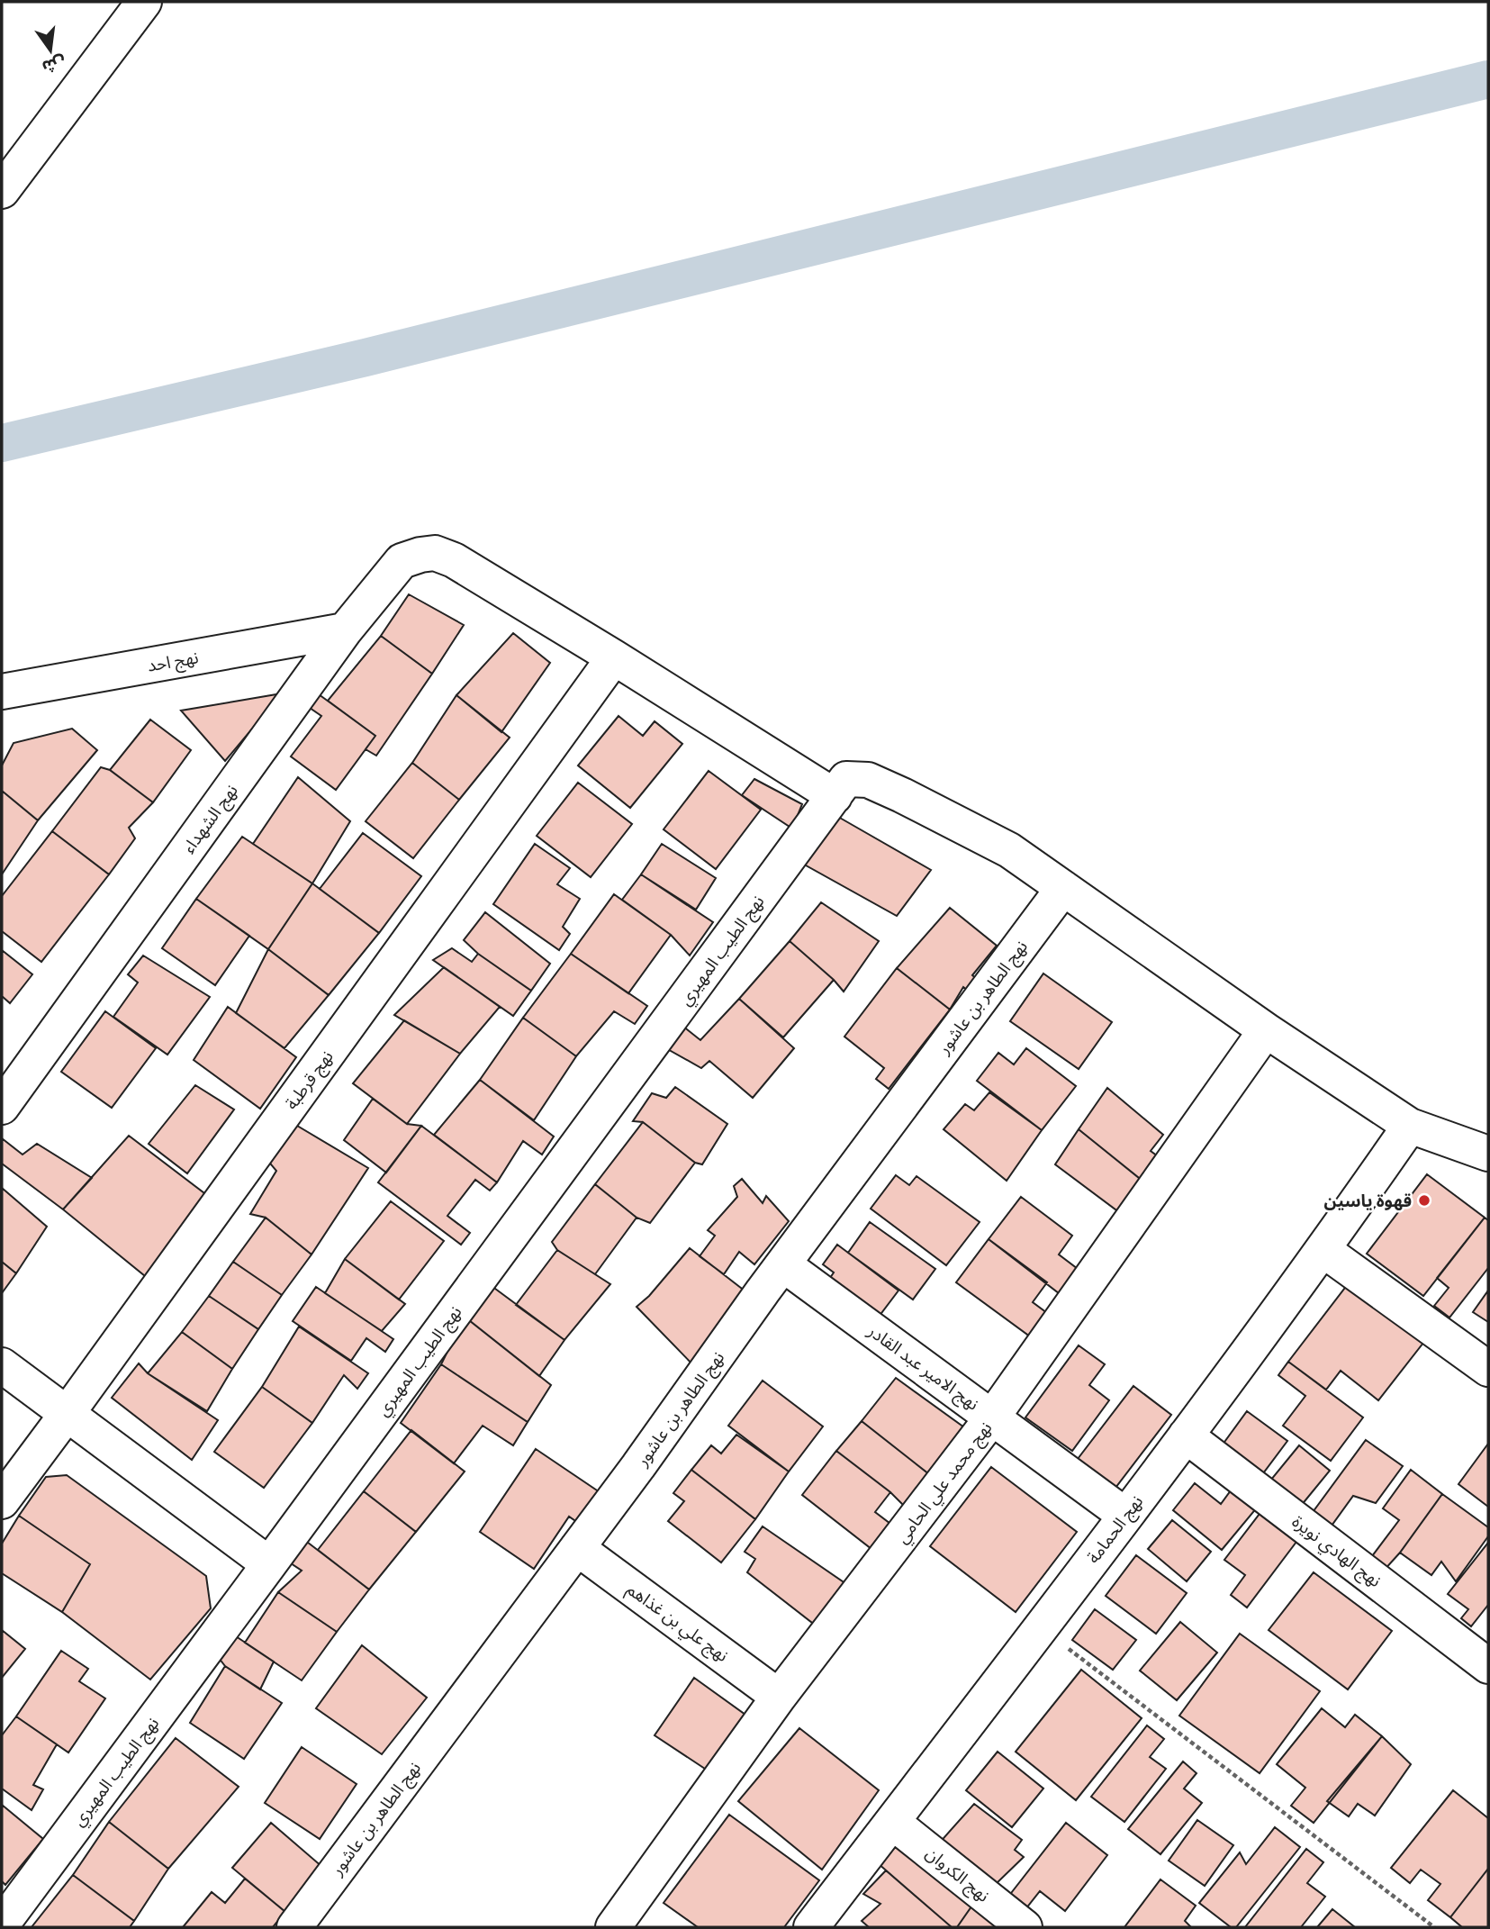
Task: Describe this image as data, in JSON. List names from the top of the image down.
{
  "streets": {
    "street": [
      "نهج احد",
      "نهج الشهداء",
      "نهج الطيب المهيري",
      "نهج الطاهر بن عاشور",
      "نهج قرطبة",
      "نهج الامير عبد القادر",
      "نهج محمد علي الحامي",
      "نهج الحمامة",
      "نهج الهادي نويرة",
      "نهج علي بن غذاهم",
      "نهج الكروان"
    ]
  },
  "crossings": [
    ["نهج احد", "نهج الشهداء"],
    ["نهج الشهداء", "نهج قرطبة"],
    ["نهج الطيب المهيري", "نهج الطاهر بن عاشور"],
    ["نهج الطاهر بن عاشور", "نهج الامير عبد القادر"],
    ["نهج الطاهر بن عاشور", "نهج علي بن غذاهم"],
    ["نهج الامير عبد القادر", "نهج محمد علي الحامي"],
    ["نهج الامير عبد القادر", "نهج الحمامة"],
    ["نهج محمد علي الحامي", "نهج علي بن غذاهم"],
    ["نهج الحمامة", "نهج الهادي نويرة"],
    ["نهج الحمامة", "نهج الكروان"]
  ],
  "places": ["قهوة ياسين"],
  "north": "bottom"
}
